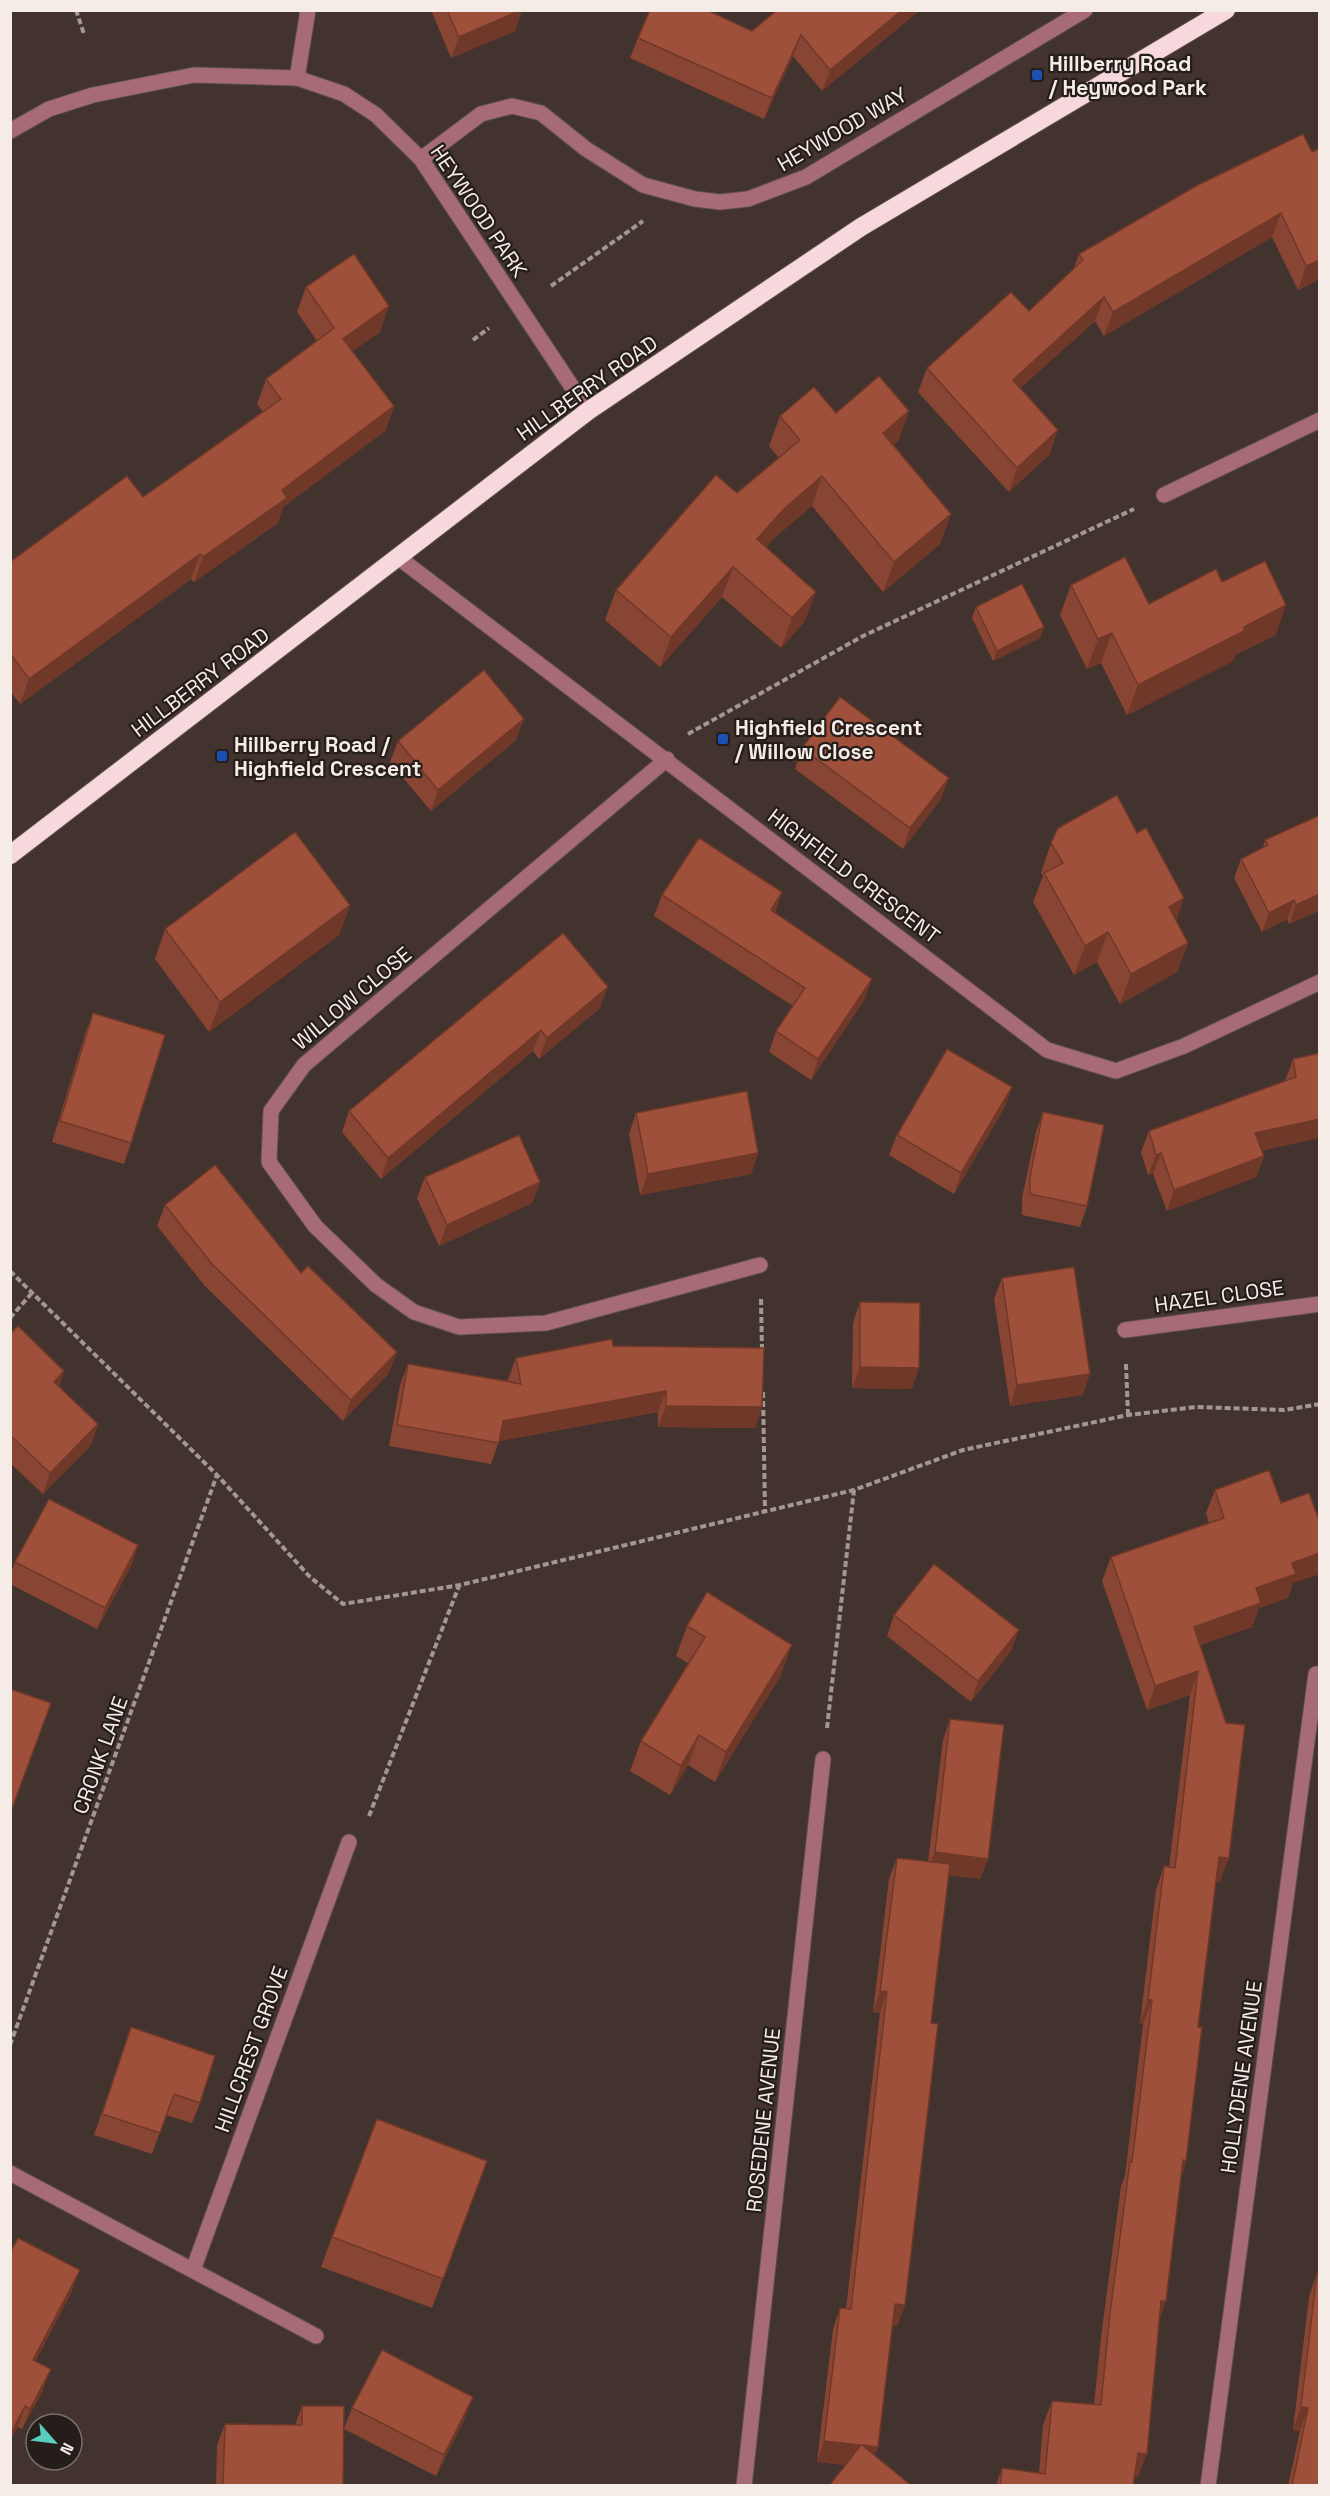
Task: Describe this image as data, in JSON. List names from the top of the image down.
{
  "streets": {
    "highway": ["HILLBERRY ROAD"],
    "street": [
      "HEYWOOD WAY",
      "HEYWOOD PARK",
      "HIGHFIELD CRESCENT",
      "WILLOW CLOSE",
      "HAZEL CLOSE",
      "HILLCREST GROVE",
      "HOLLYDENE AVENUE",
      "ROSEDENE AVENUE"
    ],
    "path": ["CRONK LANE"]
  },
  "crossings": [
    ["HEYWOOD WAY", "HEYWOOD PARK"],
    ["HEYWOOD PARK", "HILLBERRY ROAD"],
    ["HILLBERRY ROAD", "HIGHFIELD CRESCENT"],
    ["HIGHFIELD CRESCENT", "WILLOW CLOSE"]
  ],
  "places": {
    "transit": ["Hillberry Road / Heywood Park", "Highfield Crescent / Willow Close", "Hillberry Road / Highfield Crescent"]
  },
  "north": "bottom right"
}
